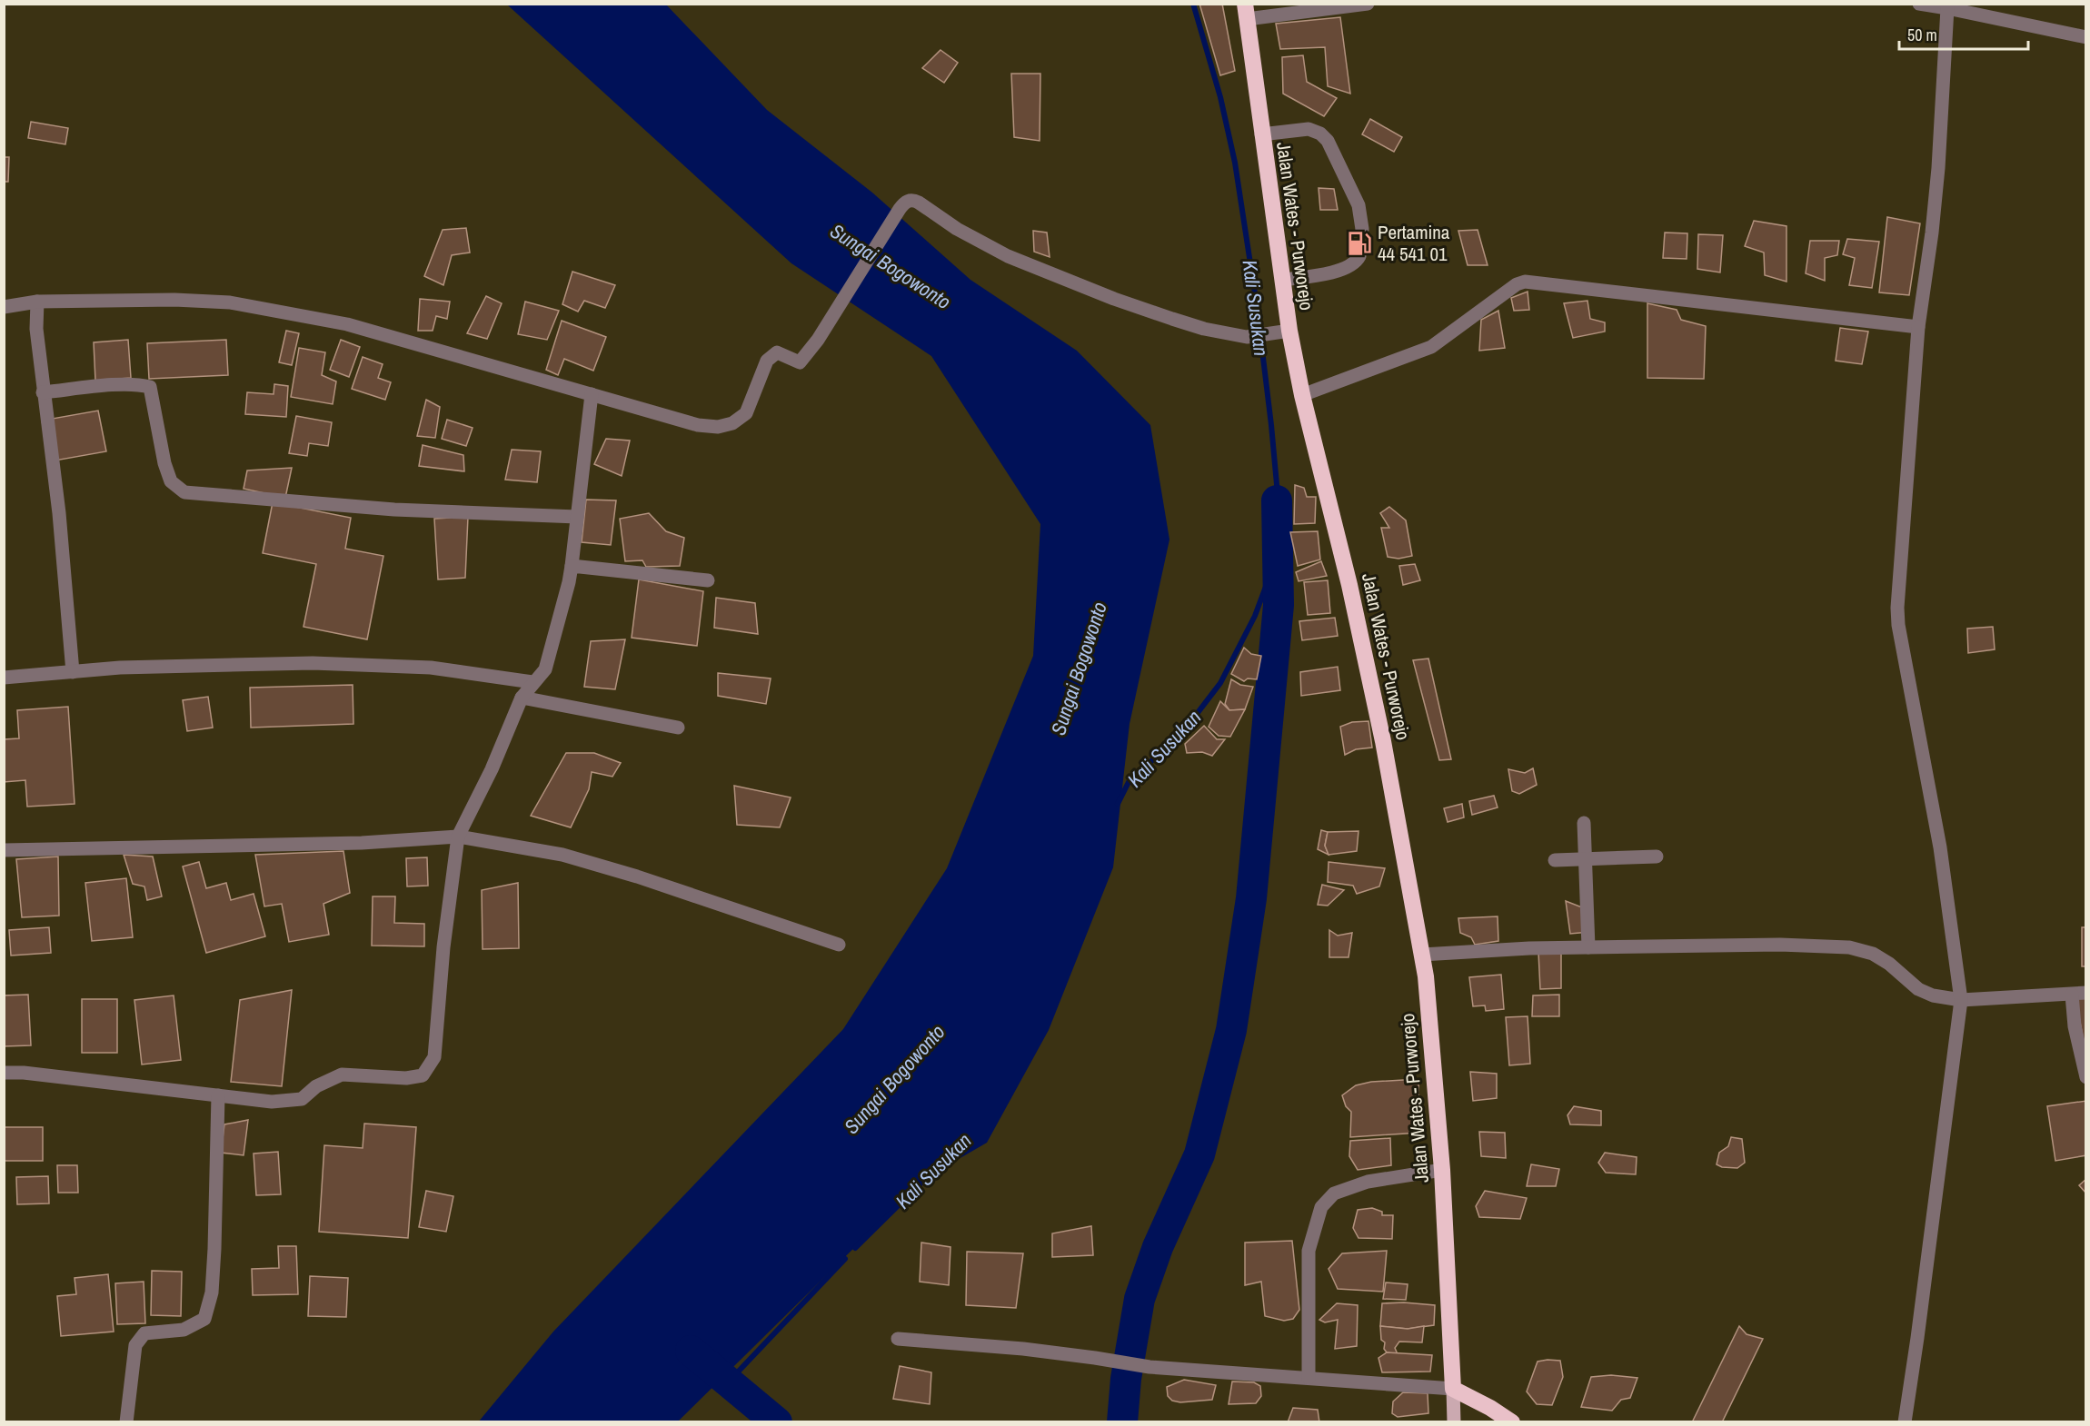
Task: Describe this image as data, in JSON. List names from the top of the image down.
{
  "streets": {
    "highway": ["Jalan Wates - Purworejo"]
  },
  "water": ["Sungai Bogowonto", "Kali Susukan"],
  "places": {
    "fuel station": ["Pertamina 44 541 01"]
  },
  "scale_bar": "50 m"
}
